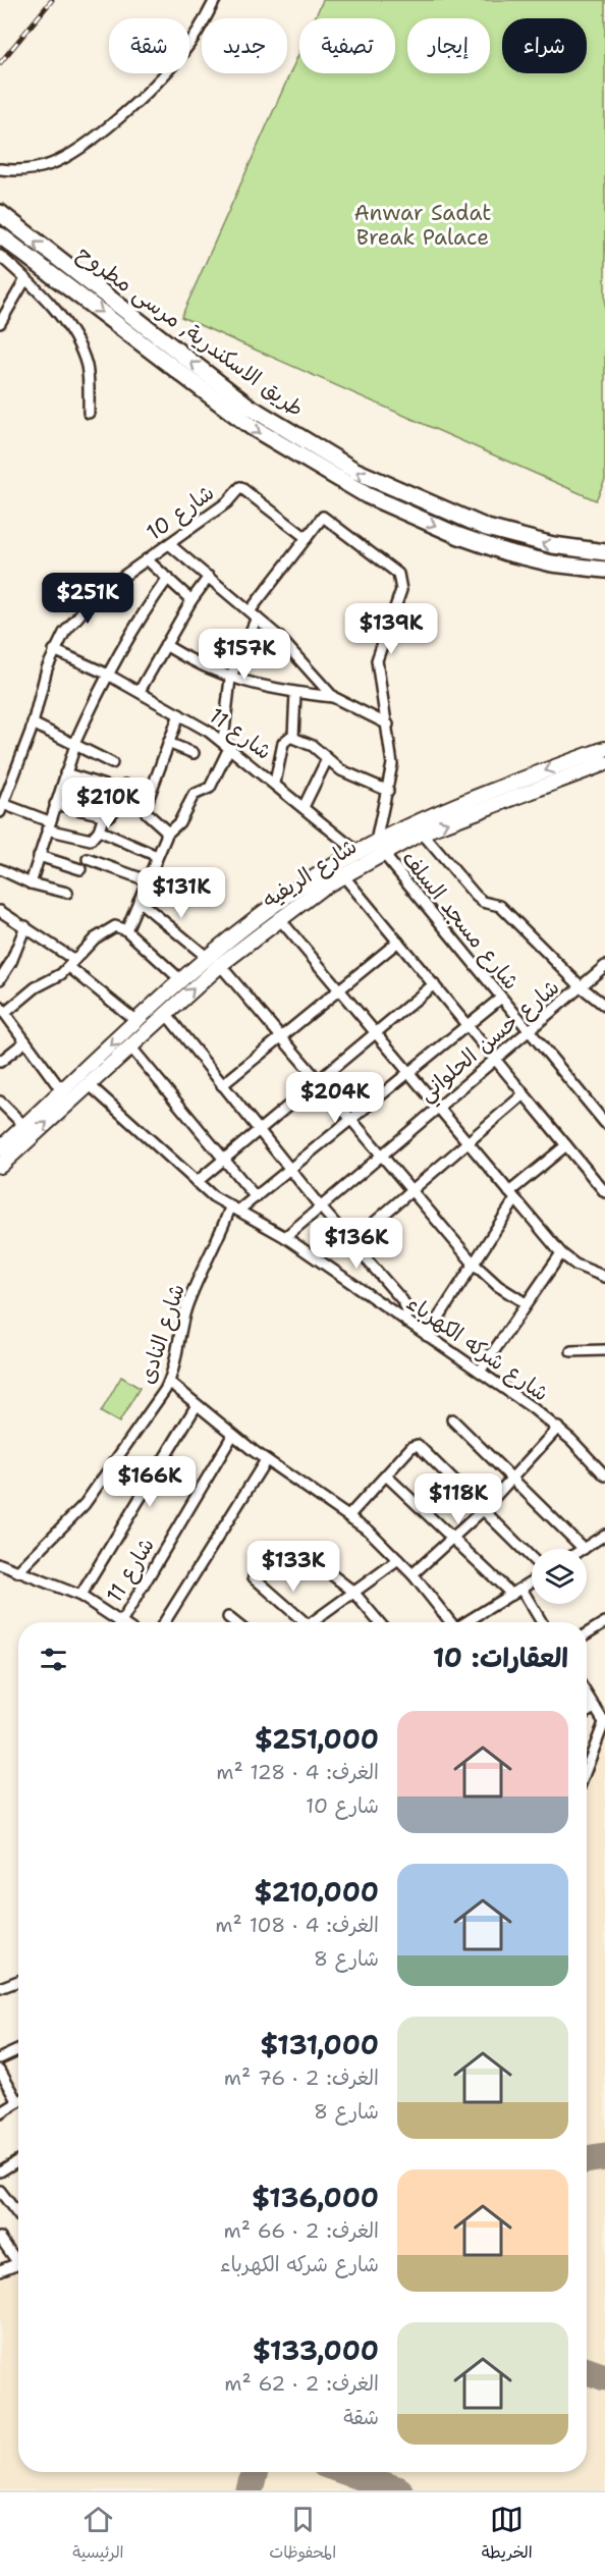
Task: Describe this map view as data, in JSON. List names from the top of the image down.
{
  "streets": {
    "main road": ["طريق الاسكندرية, مرسى مطروح"],
    "street": [
      "شارع 10",
      "شارع 11",
      "شارع الريفيه",
      "شارع مسجد السلف",
      "شارع حسن الحلواني",
      "شارع النادى",
      "شارع شركه الكهرباء"
    ]
  },
  "crossings": [
    ["شارع 10", "شارع 11"],
    ["شارع 11", "شارع الريفيه"],
    ["شارع الريفيه", "شارع مسجد السلف"],
    ["شارع الريفيه", "شارع شركه الكهرباء"],
    ["شارع مسجد السلف", "شارع حسن الحلواني"],
    ["شارع حسن الحلواني", "شارع شركه الكهرباء"],
    ["شارع النادى", "شارع شركه الكهرباء"]
  ],
  "parks": ["Anwar Sadat Break Palace"],
  "page": {
    "chip": [
      "شراء",
      "إيجار",
      "تصفية",
      "جديد",
      "شقة"
    ],
    "price": [
      "$251K",
      "$139K",
      "$157K",
      "$210K",
      "$131K",
      "$204K",
      "$136K",
      "$166K",
      "$118K",
      "$133K"
    ],
    "heading": "العقارات: 10",
    "list": [
      {
        "name": "$251,000",
        "note": "الغرف: 4 · 128 m² · شارع 10"
      },
      {
        "name": "$210,000",
        "note": "الغرف: 4 · 108 m² · شارع 8"
      },
      {
        "name": "$131,000",
        "note": "الغرف: 2 · 76 m² · شارع 8"
      },
      {
        "name": "$136,000",
        "note": "الغرف: 2 · 66 m² · شارع شركه الكهرباء"
      },
      {
        "name": "$133,000",
        "note": "الغرف: 2 · 62 m² · شقة"
      }
    ],
    "tabs": ["الخريطة", "المحفوظات", "الرئيسية"]
  }
}
